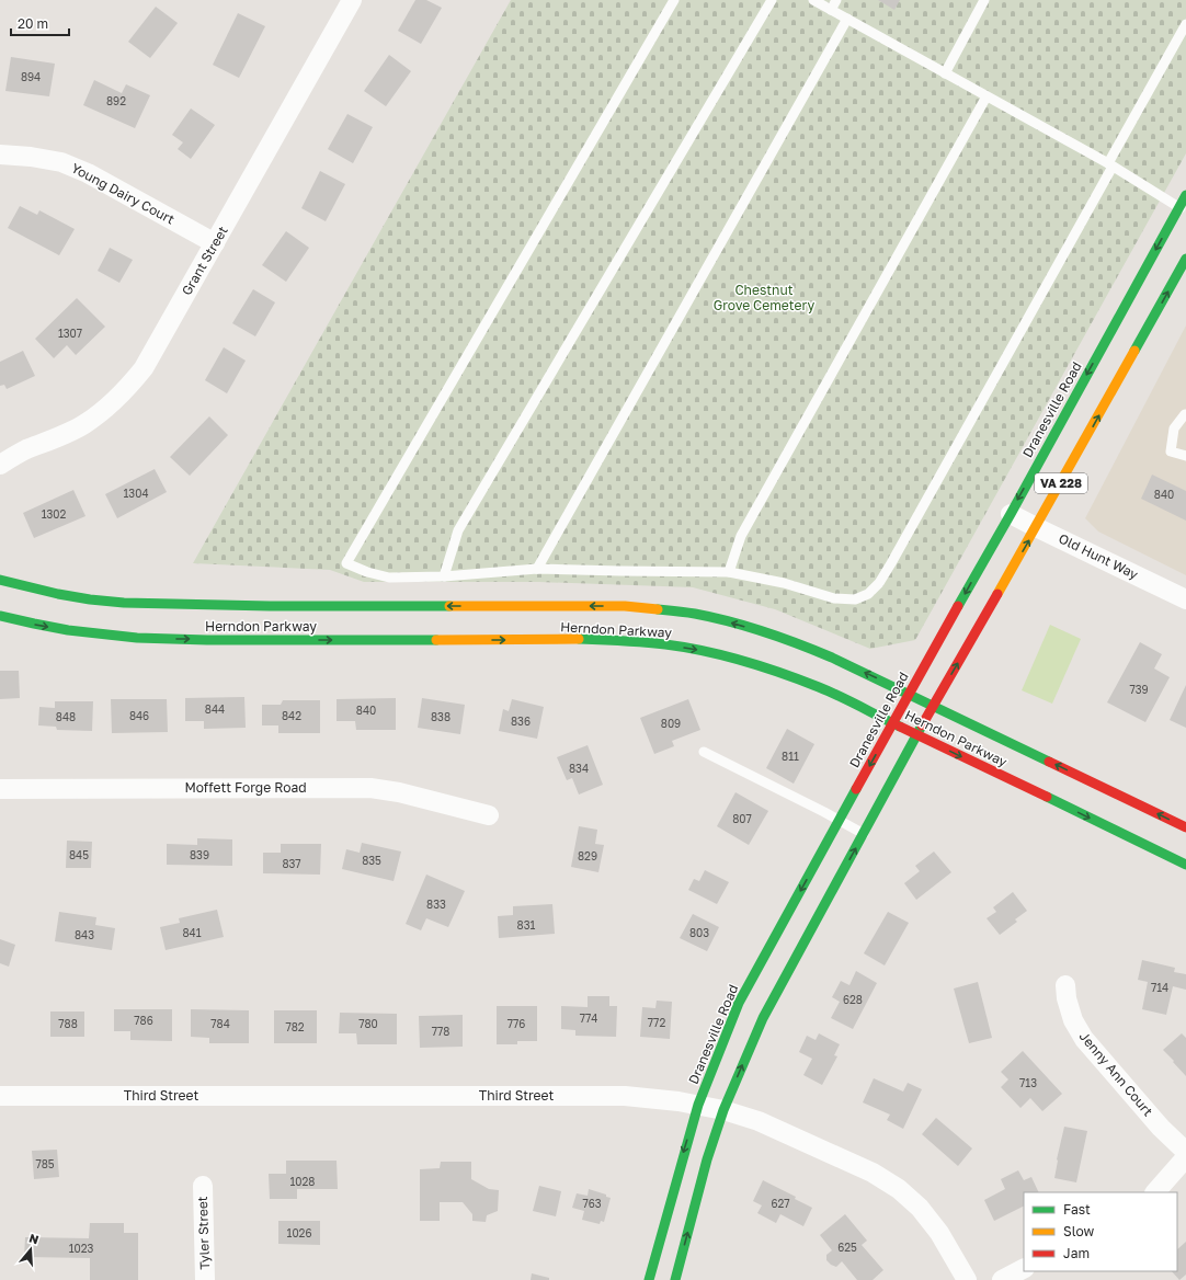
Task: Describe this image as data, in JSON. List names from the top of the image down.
{
  "streets": {
    "main road": ["Dranesville Road", "VA 228", "Herndon Parkway"],
    "street": [
      "Young Dairy Court",
      "Grant Street",
      "Old Hunt Way",
      "Moffett Forge Road",
      "Jenny Ann Court",
      "Third Street",
      "Tyler Street"
    ]
  },
  "crossings": [
    ["Young Dairy Court", "Grant Street"],
    ["Dranesville Road", "Old Hunt Way"],
    ["Dranesville Road", "Herndon Parkway"],
    ["Dranesville Road", "Third Street"],
    ["VA 228", "Old Hunt Way"],
    ["VA 228", "Herndon Parkway"]
  ],
  "parks": ["Chestnut Grove Cemetery"],
  "house_numbers": [
    "894",
    "892",
    "1307",
    "1304",
    "840",
    "1302",
    "739",
    "844",
    "840",
    "846",
    "842",
    "848",
    "838",
    "836",
    "809",
    "811",
    "834",
    "807",
    "845",
    "839",
    "829",
    "835",
    "837",
    "833",
    "831",
    "841",
    "803",
    "843",
    "714",
    "628",
    "774",
    "786",
    "772",
    "788",
    "784",
    "780",
    "776",
    "782",
    "778",
    "713",
    "785",
    "1028",
    "763",
    "627",
    "1026",
    "625",
    "1023"
  ],
  "legend": ["Fast", "Slow", "Jam"],
  "scale_bar": "20 m",
  "north": "top"
}
